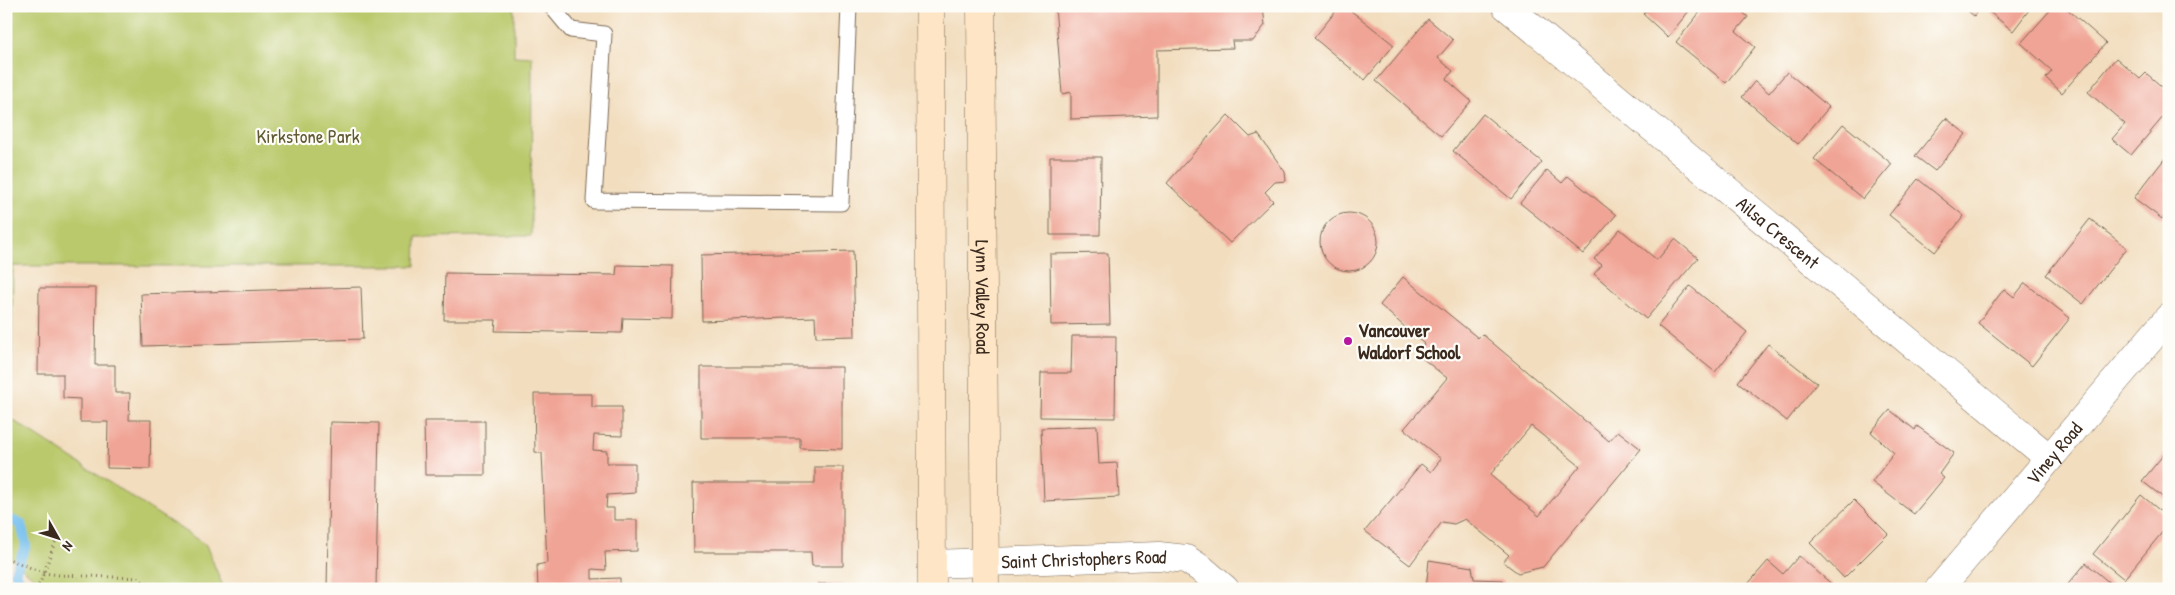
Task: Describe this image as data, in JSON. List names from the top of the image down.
{
  "streets": {
    "main road": ["Lynn Valley Road"],
    "street": ["Ailsa Crescent", "Viney Road", "Saint Christophers Road"]
  },
  "crossings": [
    ["Ailsa Crescent", "Viney Road"],
    ["Lynn Valley Road", "Saint Christophers Road"]
  ],
  "parks": ["Kirkstone Park"],
  "places": ["Vancouver Waldorf School"],
  "north": "bottom right"
}
